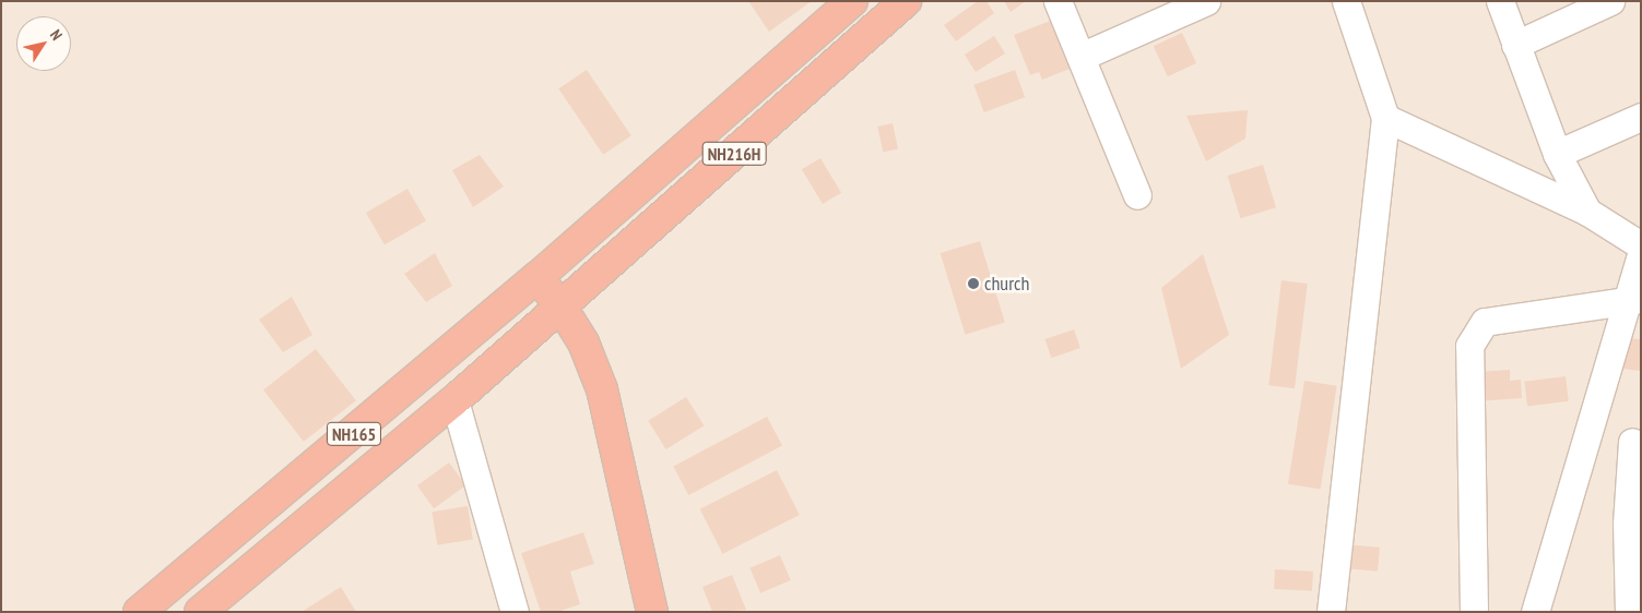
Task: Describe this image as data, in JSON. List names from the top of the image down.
{
  "streets": {
    "highway": ["NH216H", "NH165"]
  },
  "crossings": [
    ["NH216H", "NH165"]
  ],
  "places": ["church"],
  "north": "top right"
}
